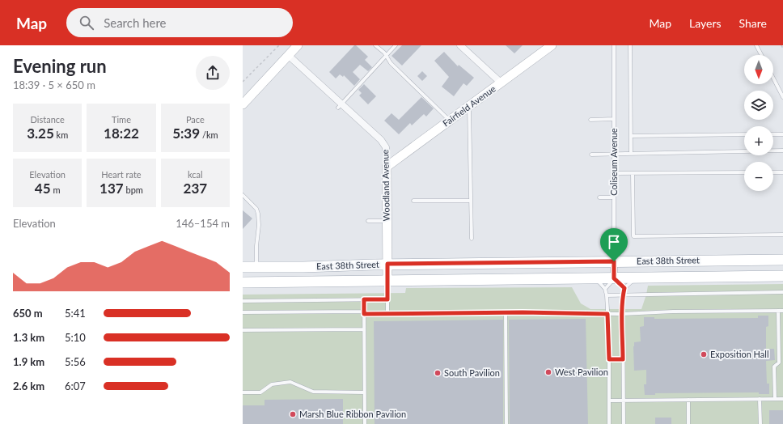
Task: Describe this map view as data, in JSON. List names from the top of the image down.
{
  "streets": {
    "main road": ["East 38th Street"],
    "street": ["Fairfield Avenue", "Coliseum Avenue", "Woodland Avenue"]
  },
  "crossings": [
    ["Fairfield Avenue", "Woodland Avenue"],
    ["Coliseum Avenue", "East 38th Street"],
    ["Woodland Avenue", "East 38th Street"]
  ],
  "places": [
    "Exposition Hall",
    "West Pavilion",
    "South Pavilion",
    "Marsh Blue Ribbon Pavilion"
  ],
  "north": "bottom",
  "page": {
    "header": "Map",
    "search": "Search here",
    "nav": ["Map", "Layers", "Share"],
    "heading": ["Evening run", "18:39 · 5 × 650 m"],
    "map_buttons": ["+", "−"],
    "stats": [
      ["Distance", "3.25 km"],
      ["Time", "18:22"],
      ["Pace", "5:39 /km"],
      ["Elevation", "45 m"],
      ["Heart rate", "137 bpm"],
      ["kcal", "237"]
    ],
    "chart": ["Elevation", "146–154 m"],
    "list": [
      {
        "name": "650 m",
        "note": "5:41"
      },
      {
        "name": "1.3 km",
        "note": "5:10"
      },
      {
        "name": "1.9 km",
        "note": "5:56"
      },
      {
        "name": "2.6 km",
        "note": "6:07"
      }
    ]
  }
}
